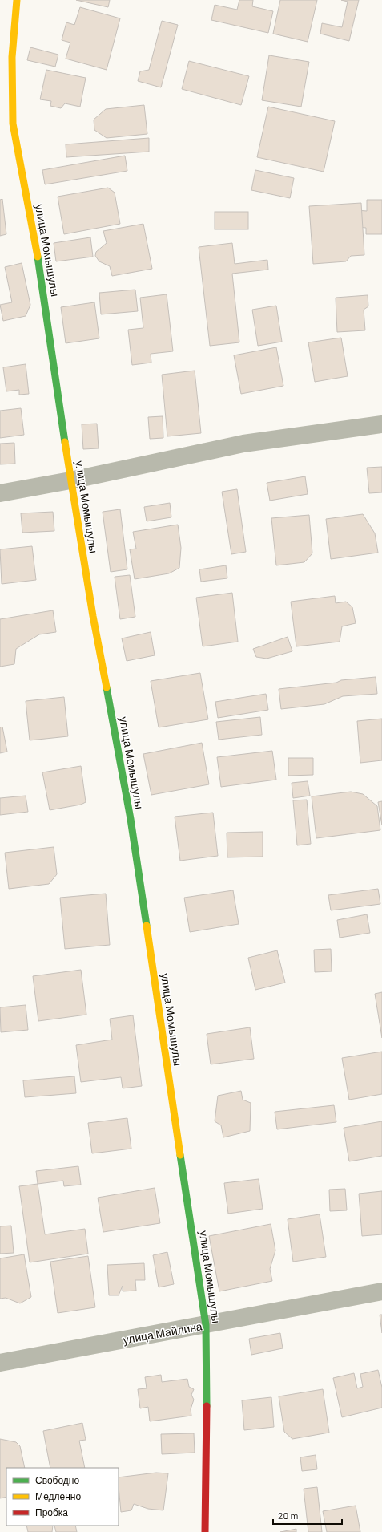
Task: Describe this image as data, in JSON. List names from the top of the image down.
{
  "streets": {
    "street": ["улица Момышулы", "улица Майлина"]
  },
  "crossings": [
    ["улица Момышулы", "улица Майлина"]
  ],
  "legend": ["Свободно", "Медленно", "Пробка"],
  "scale_bar": "20 m"
}
